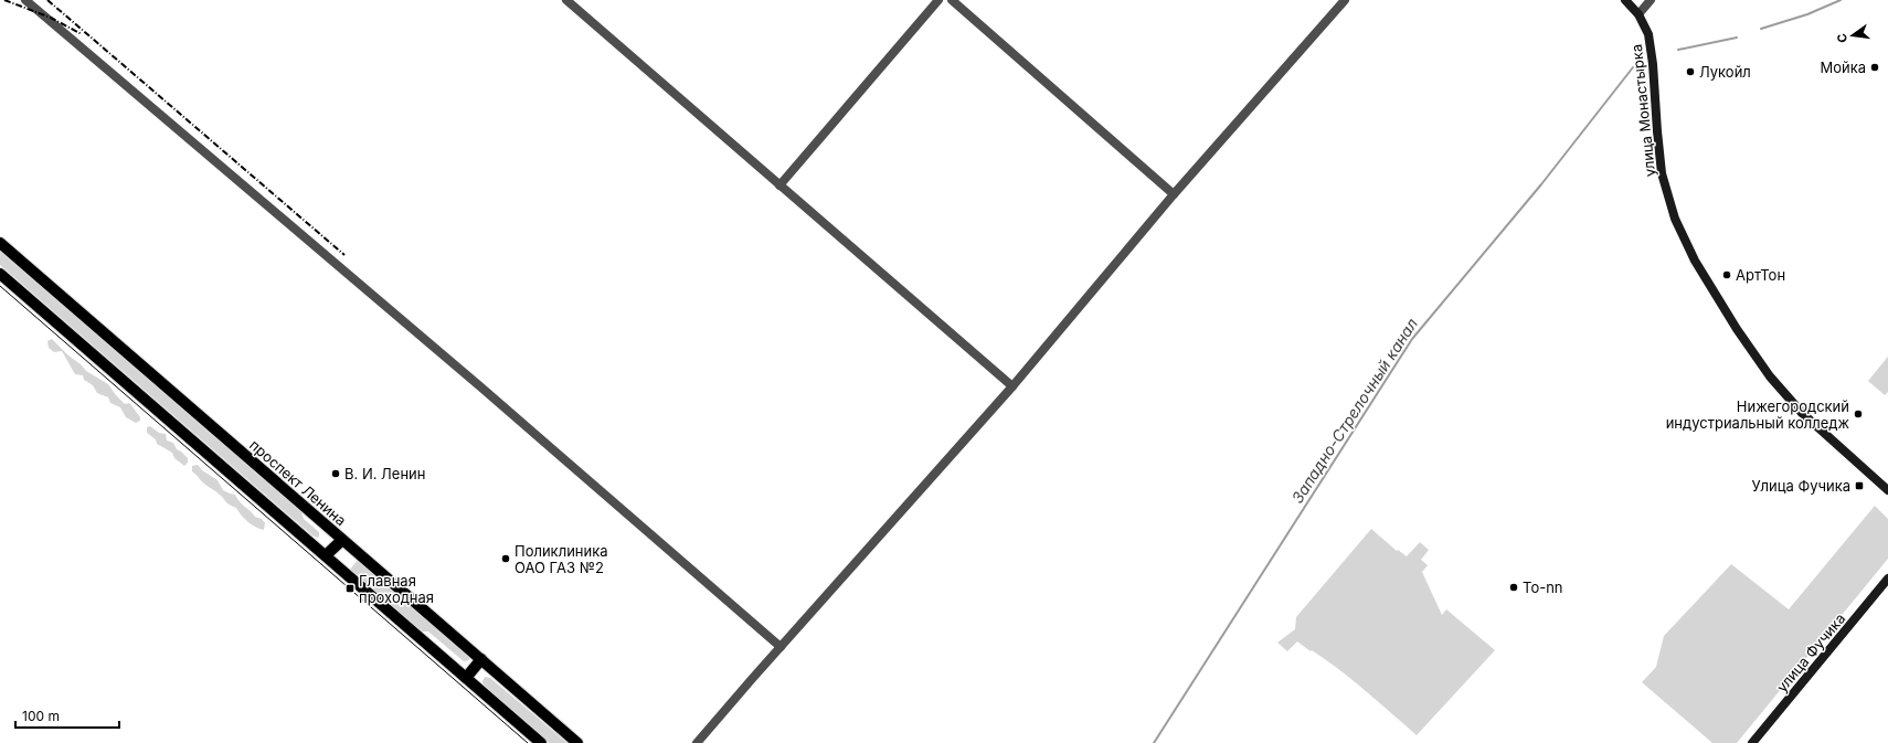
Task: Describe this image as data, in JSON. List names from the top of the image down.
{
  "streets": {
    "main road": ["проспект Ленина"],
    "street": ["улица Монастырка", "улица Фучика"]
  },
  "water": ["Западно-Стрелочный канал"],
  "places": {
    "other": [
      "Мойка",
      "Лукойл",
      "АртТон",
      "Нижегородский индустриальный колледж",
      "В. И. Ленин",
      "Поликлиника ОАО ГАЗ №2",
      "To-nn"
    ],
    "transit": ["Улица Фучика", "Главная проходная"]
  },
  "scale_bar": "100 m",
  "north": "left"
}
